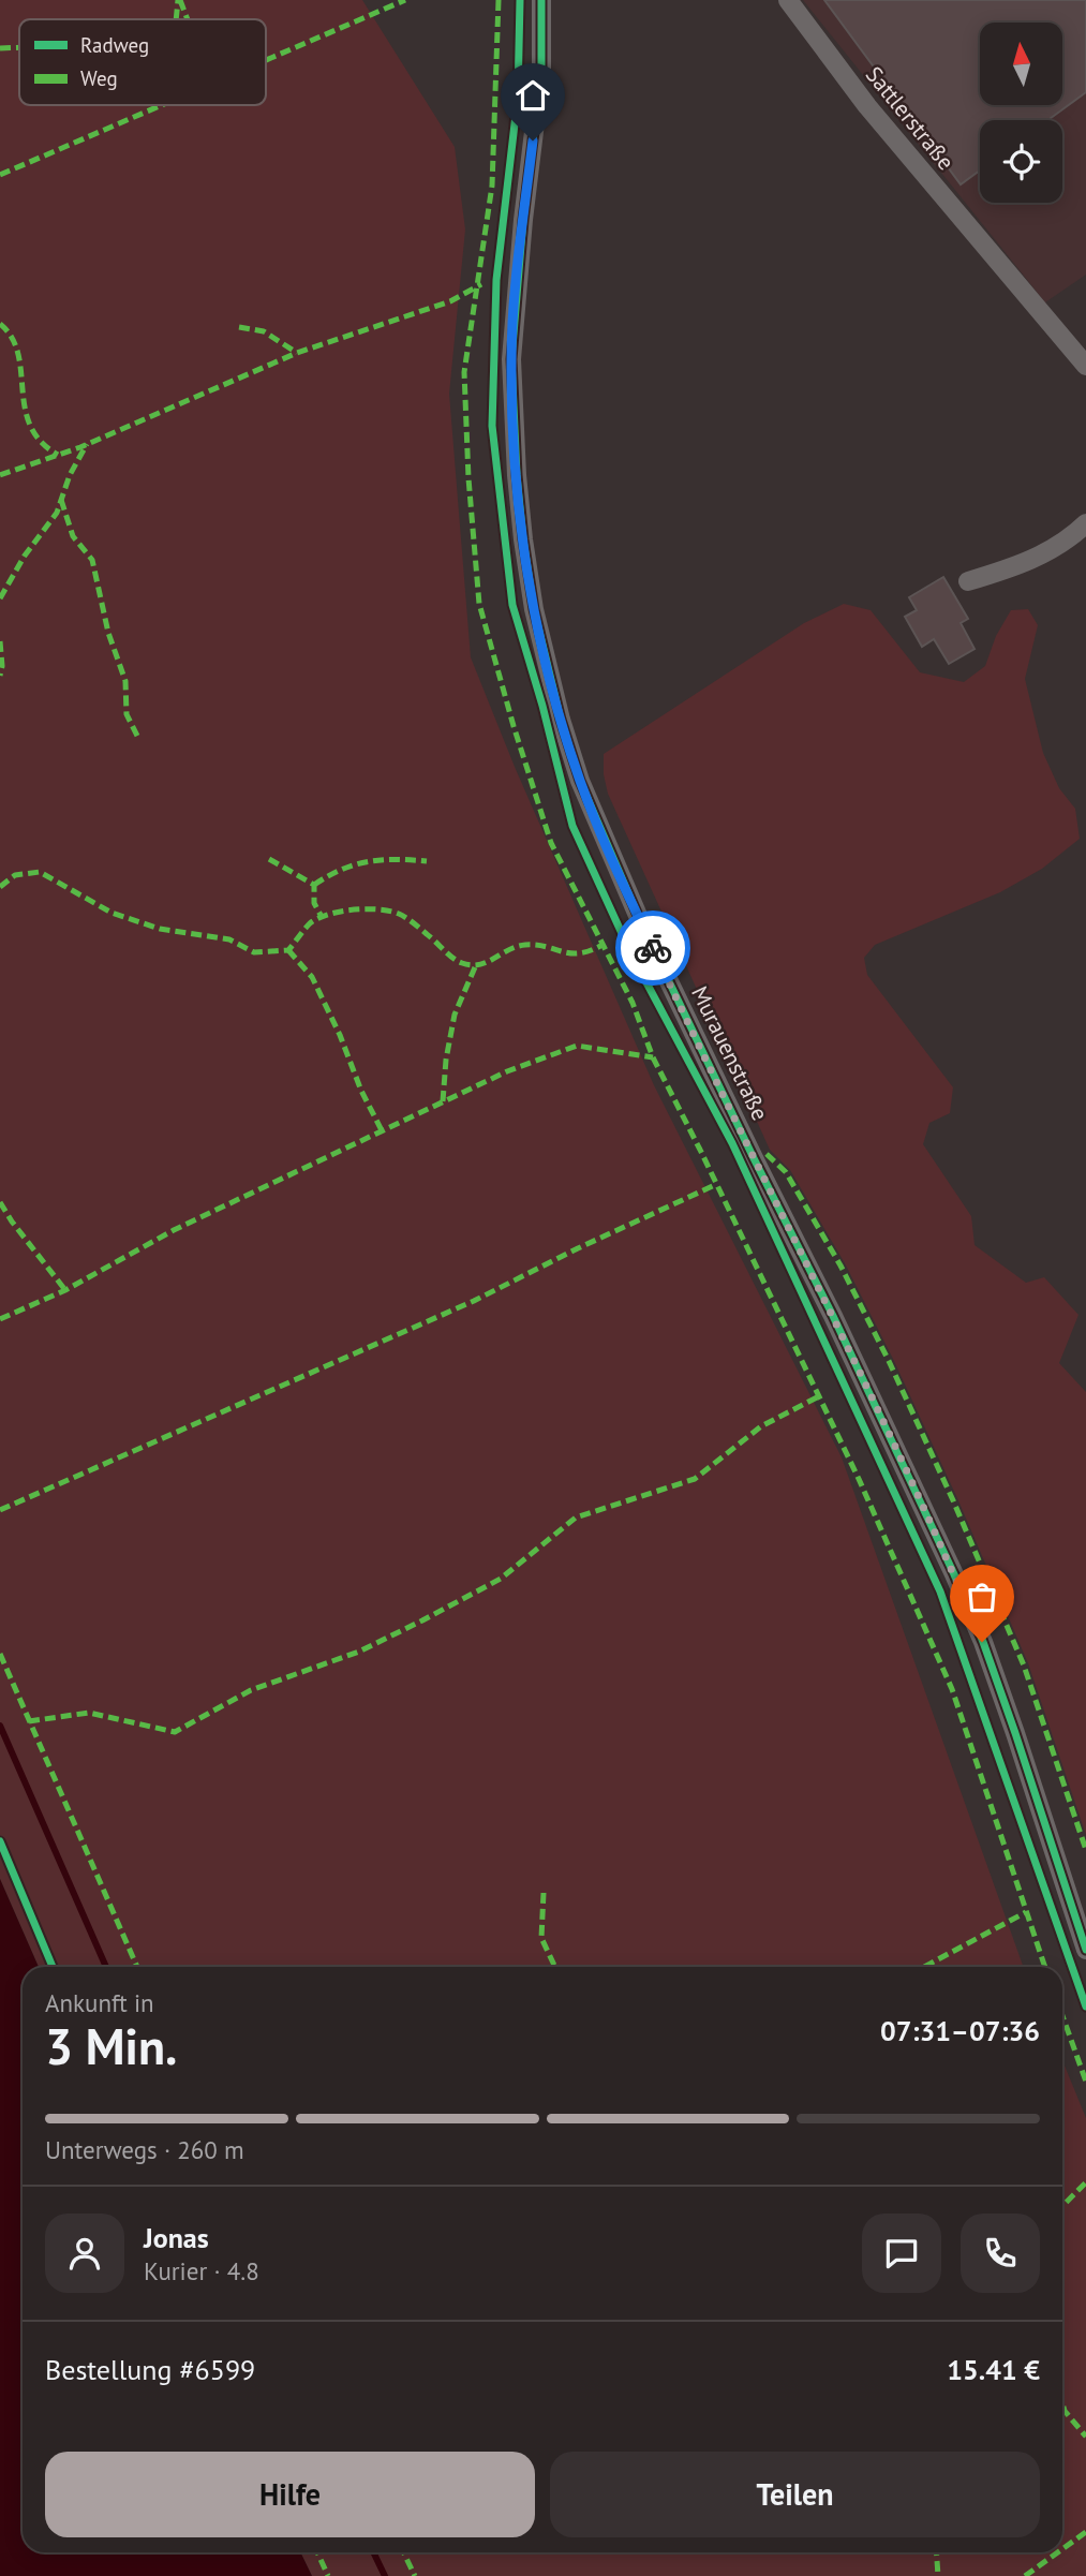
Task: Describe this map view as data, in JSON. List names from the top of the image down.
{
  "streets": {
    "street": ["Sattlerstraße", "Murauenstraße"]
  },
  "legend": ["Radweg", "Weg"],
  "north": "top",
  "page": {
    "heading": ["3 Min.", "Ankunft in", "07:31–07:36"],
    "panel": [
      "Jonas",
      "Kurier · 4.8",
      "Bestellung #6599",
      "15.41 €"
    ],
    "bar": "Unterwegs · 260 m",
    "buttons": ["Hilfe", "Teilen"]
  }
}
